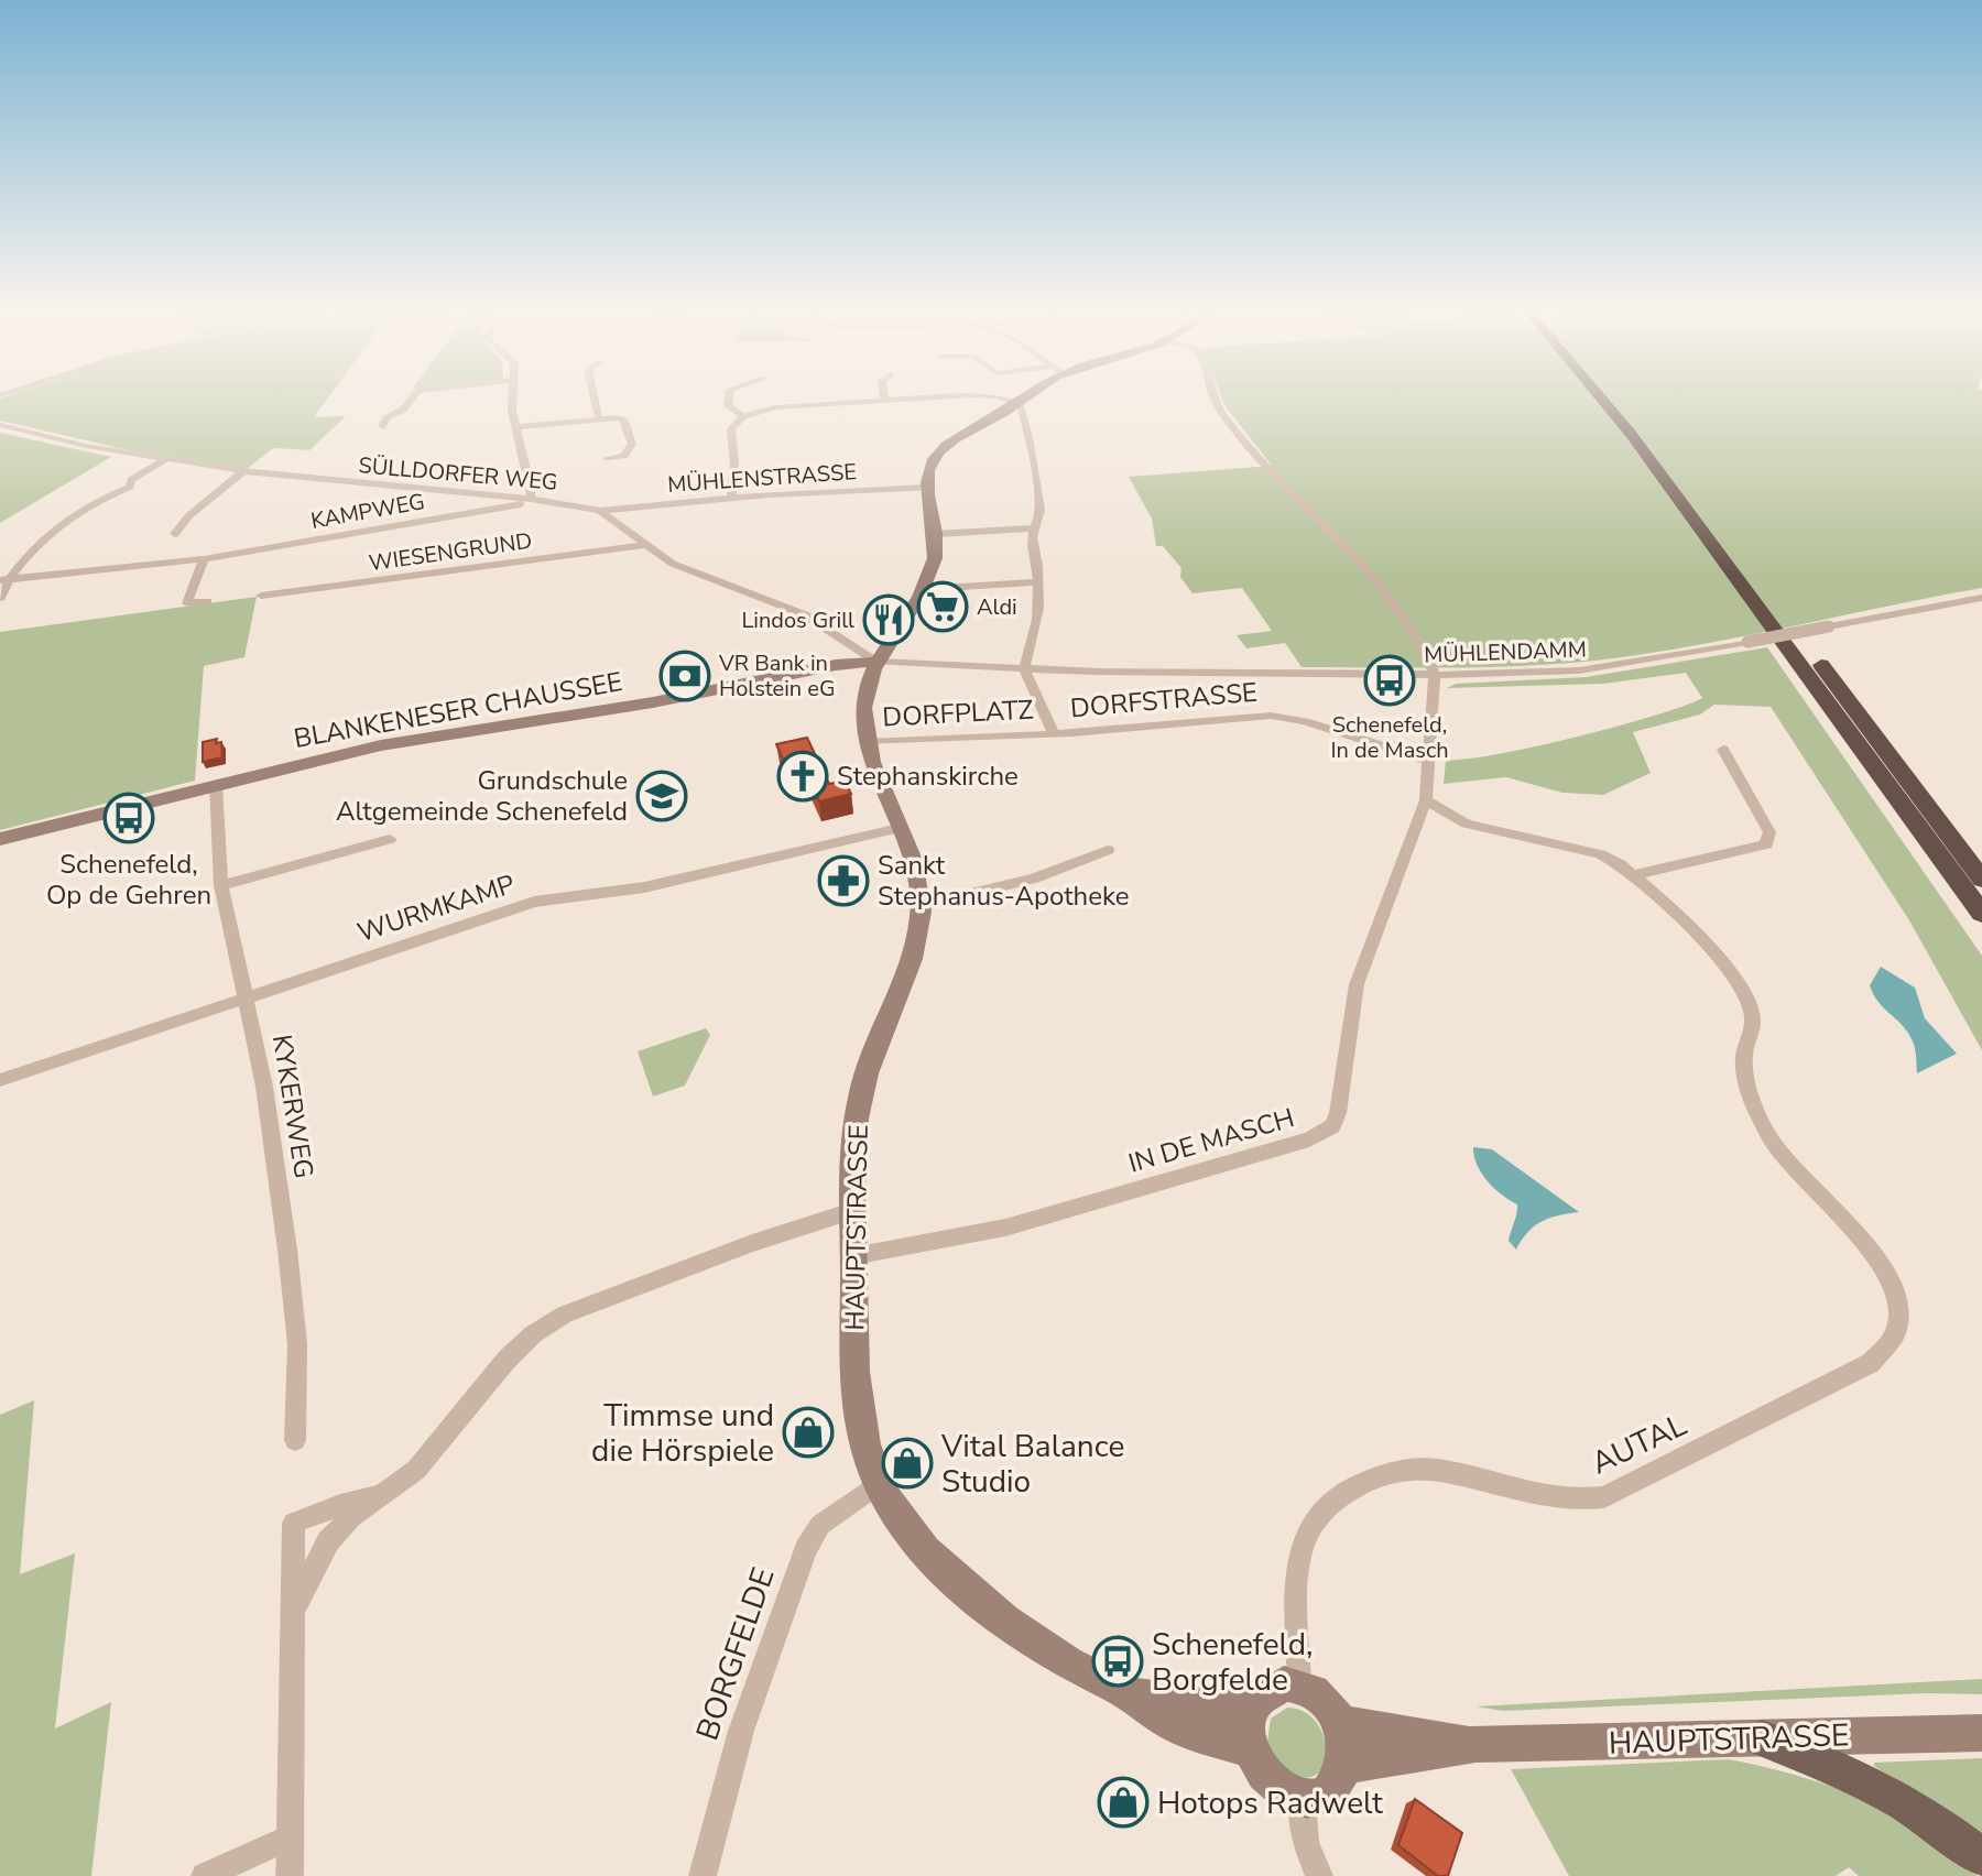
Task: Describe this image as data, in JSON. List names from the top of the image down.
{
  "streets": {
    "main road": ["BLANKENESER CHAUSSEE", "HAUPTSTRASSE"],
    "street": [
      "SÜLLDORFER WEG",
      "MÜHLENSTRASSE",
      "KAMPWEG",
      "WIESENGRUND",
      "MÜHLENDAMM",
      "DORFSTRASSE",
      "DORFPLATZ",
      "WURMKAMP",
      "KYKERWEG",
      "IN DE MASCH",
      "AUTAL",
      "BORGFELDE"
    ]
  },
  "crossings": [
    ["SÜLLDORFER WEG", "MÜHLENSTRASSE"],
    ["SÜLLDORFER WEG", "KAMPWEG"],
    ["SÜLLDORFER WEG", "WIESENGRUND"],
    ["SÜLLDORFER WEG", "MÜHLENDAMM"],
    ["SÜLLDORFER WEG", "BLANKENESER CHAUSSEE"],
    ["SÜLLDORFER WEG", "HAUPTSTRASSE"],
    ["MÜHLENSTRASSE", "HAUPTSTRASSE"],
    ["MÜHLENDAMM", "BLANKENESER CHAUSSEE"],
    ["MÜHLENDAMM", "IN DE MASCH"],
    ["MÜHLENDAMM", "HAUPTSTRASSE"],
    ["DORFSTRASSE", "DORFPLATZ"],
    ["DORFSTRASSE", "IN DE MASCH"],
    ["BLANKENESER CHAUSSEE", "KYKERWEG"],
    ["BLANKENESER CHAUSSEE", "HAUPTSTRASSE"],
    ["DORFPLATZ", "HAUPTSTRASSE"],
    ["WURMKAMP", "KYKERWEG"],
    ["WURMKAMP", "HAUPTSTRASSE"],
    ["IN DE MASCH", "HAUPTSTRASSE"],
    ["IN DE MASCH", "AUTAL"],
    ["HAUPTSTRASSE", "AUTAL"],
    ["HAUPTSTRASSE", "BORGFELDE"]
  ],
  "places": {
    "supermarket": ["Aldi"],
    "restaurant": ["Lindos Grill"],
    "bank": ["VR Bank in Holstein eG"],
    "bus stop": ["Schenefeld, In de Masch", "Schenefeld, Op de Gehren", "Schenefeld, Borgfelde"],
    "church": ["Stephanskirche"],
    "school or university": ["Grundschule Altgemeinde Schenefeld"],
    "pharmacy": ["Sankt Stephanus-Apotheke"],
    "shop": ["Timmse und die Hörspiele", "Vital Balance Studio", "Hotops Radwelt"]
  }
}
